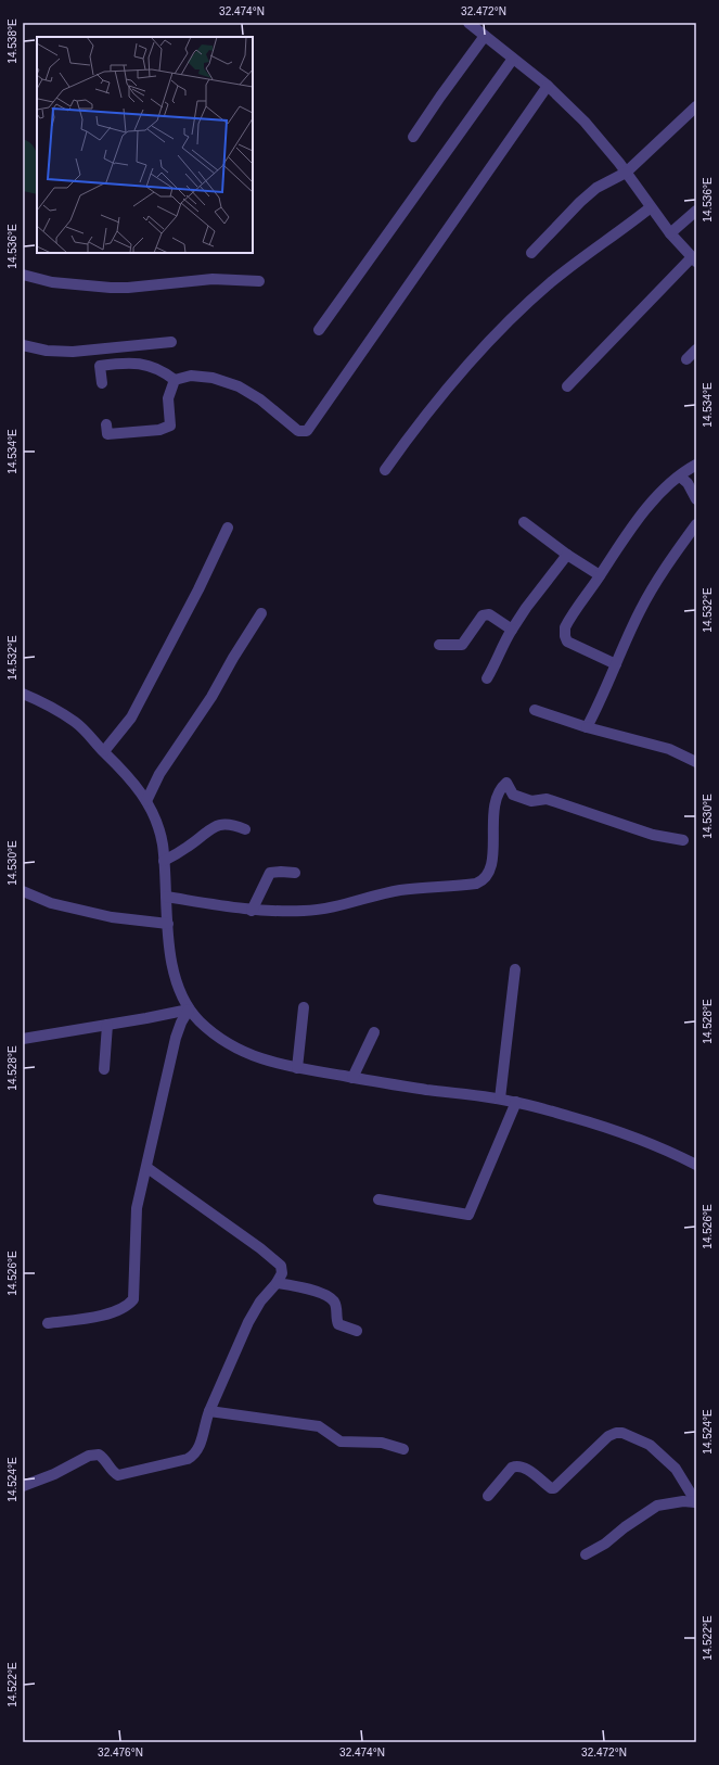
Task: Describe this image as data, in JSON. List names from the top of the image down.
{
  "coordinates": [
    "32.474°N",
    "32.472°N",
    "14.538°E",
    "14.536°E",
    "14.534°E",
    "14.532°E",
    "14.530°E",
    "14.528°E",
    "14.526°E",
    "14.524°E",
    "14.522°E",
    "32.476°N"
  ]
}
